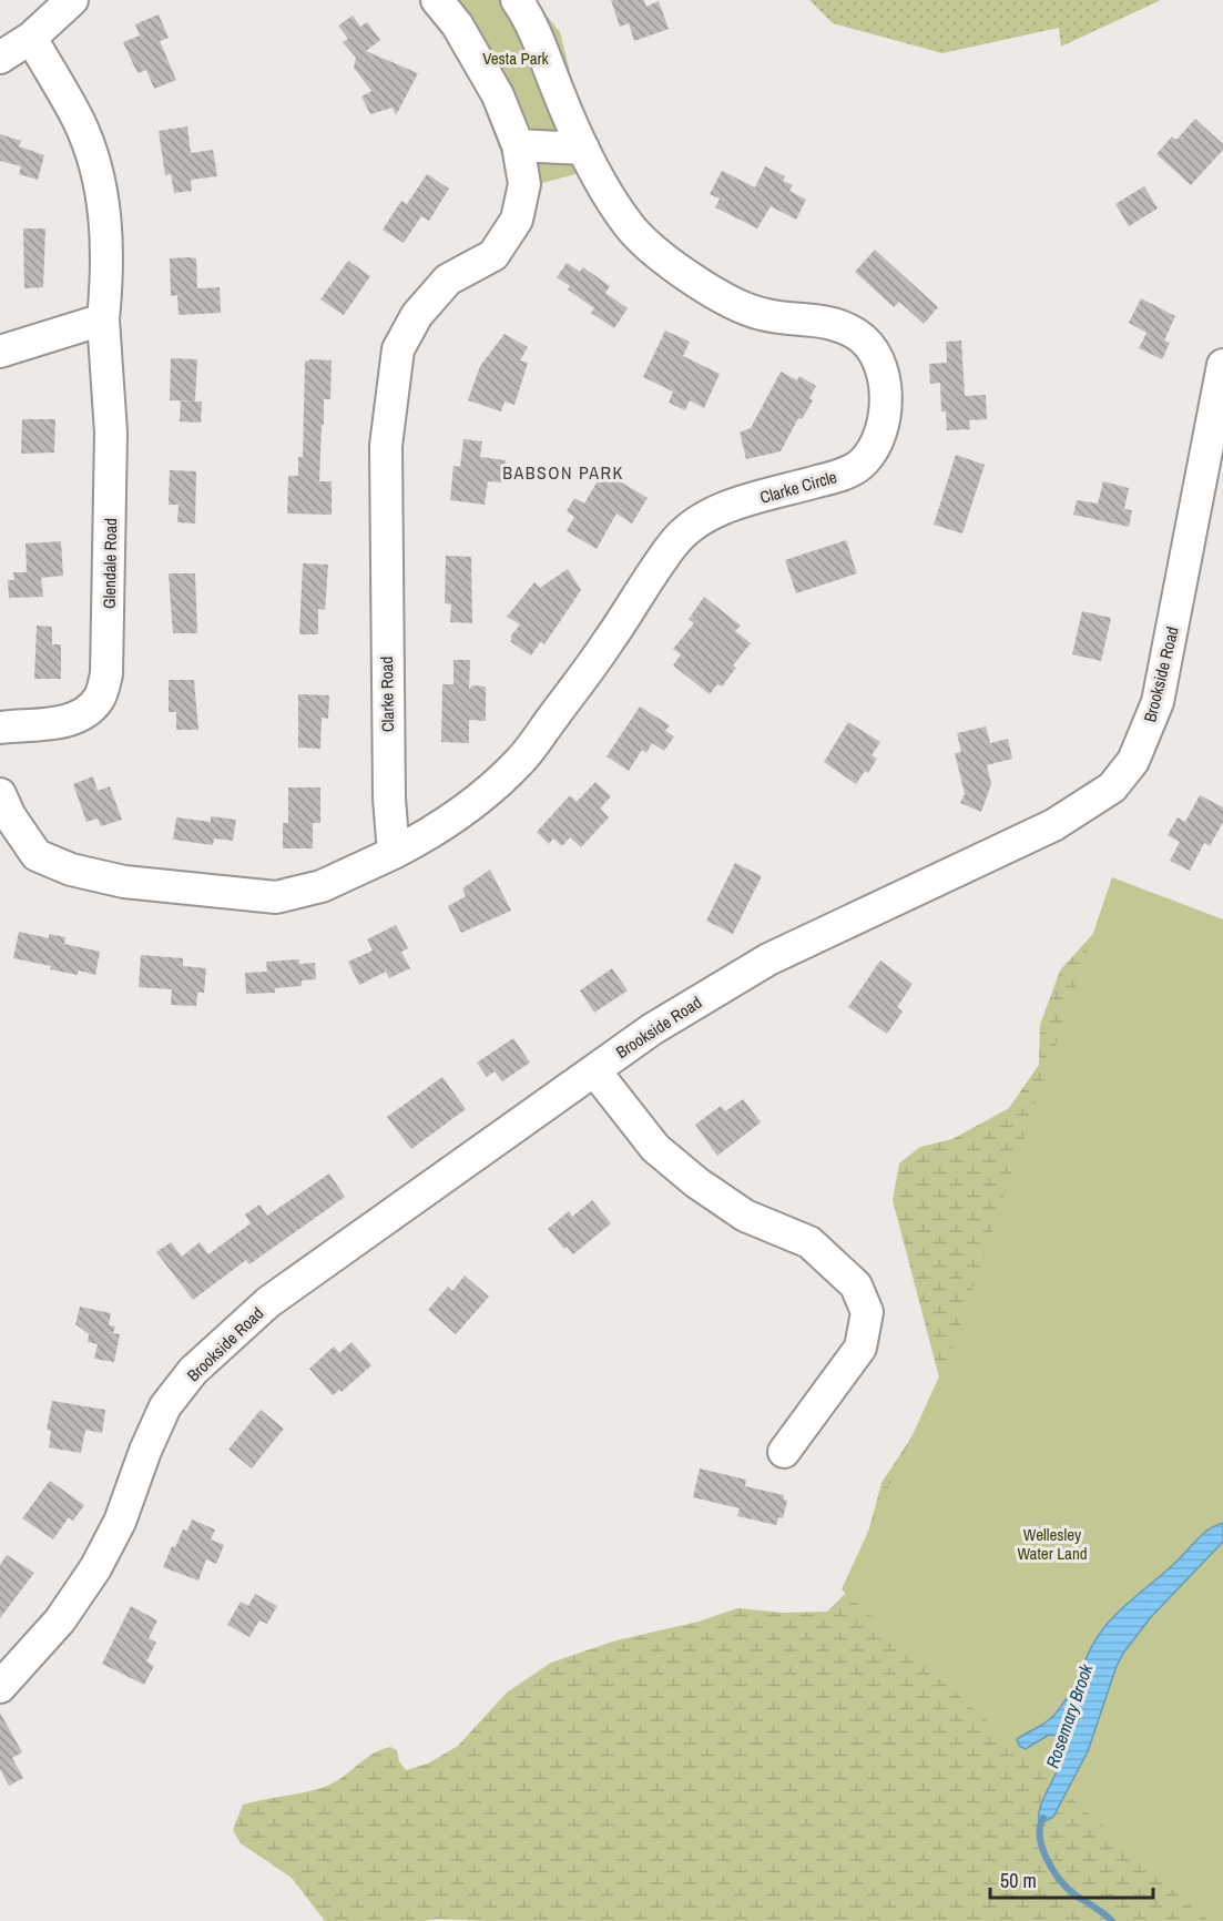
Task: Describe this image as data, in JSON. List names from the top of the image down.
{
  "streets": {
    "street": [
      "Clarke Circle",
      "Glendale Road",
      "Brookside Road",
      "Clarke Road"
    ]
  },
  "crossings": [
    ["Clarke Circle", "Clarke Road"]
  ],
  "districts": ["BABSON PARK"],
  "water": ["Rosemary Brook"],
  "parks": ["Vesta Park", "Wellesley Water Land"],
  "scale_bar": "50 m"
}
